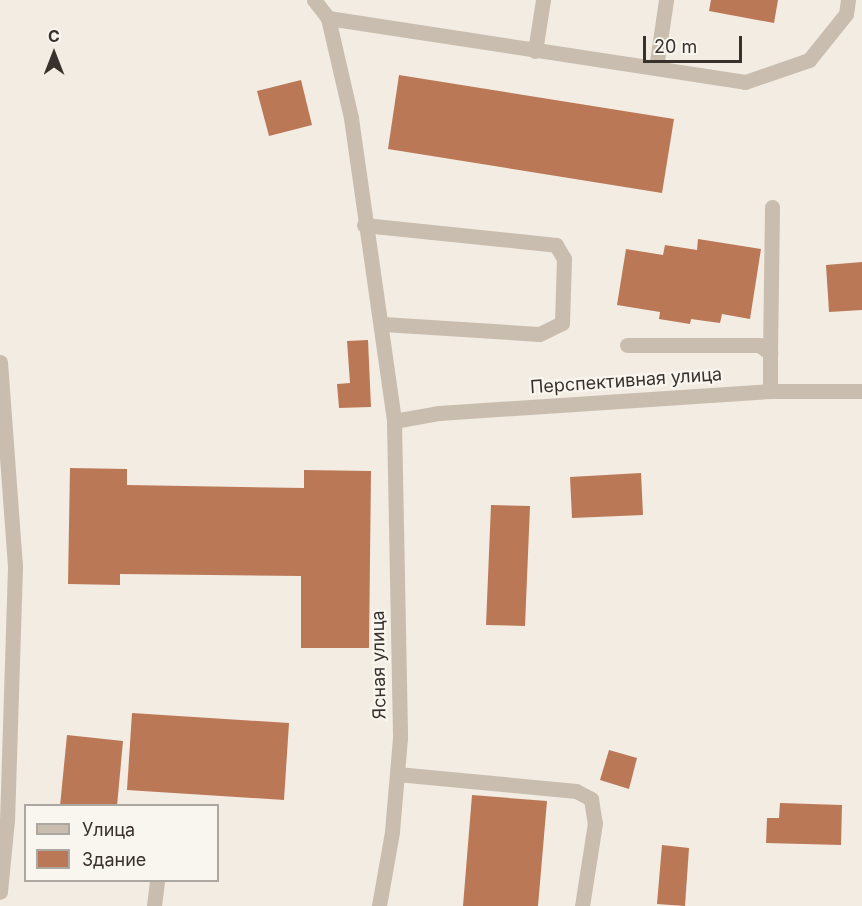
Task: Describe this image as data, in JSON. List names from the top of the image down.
{
  "streets": {
    "street": ["Перспективная улица", "Ясная улица"]
  },
  "crossings": [
    ["Перспективная улица", "Ясная улица"]
  ],
  "legend": ["Улица", "Здание"],
  "scale_bar": "20 m",
  "north": "top"
}
